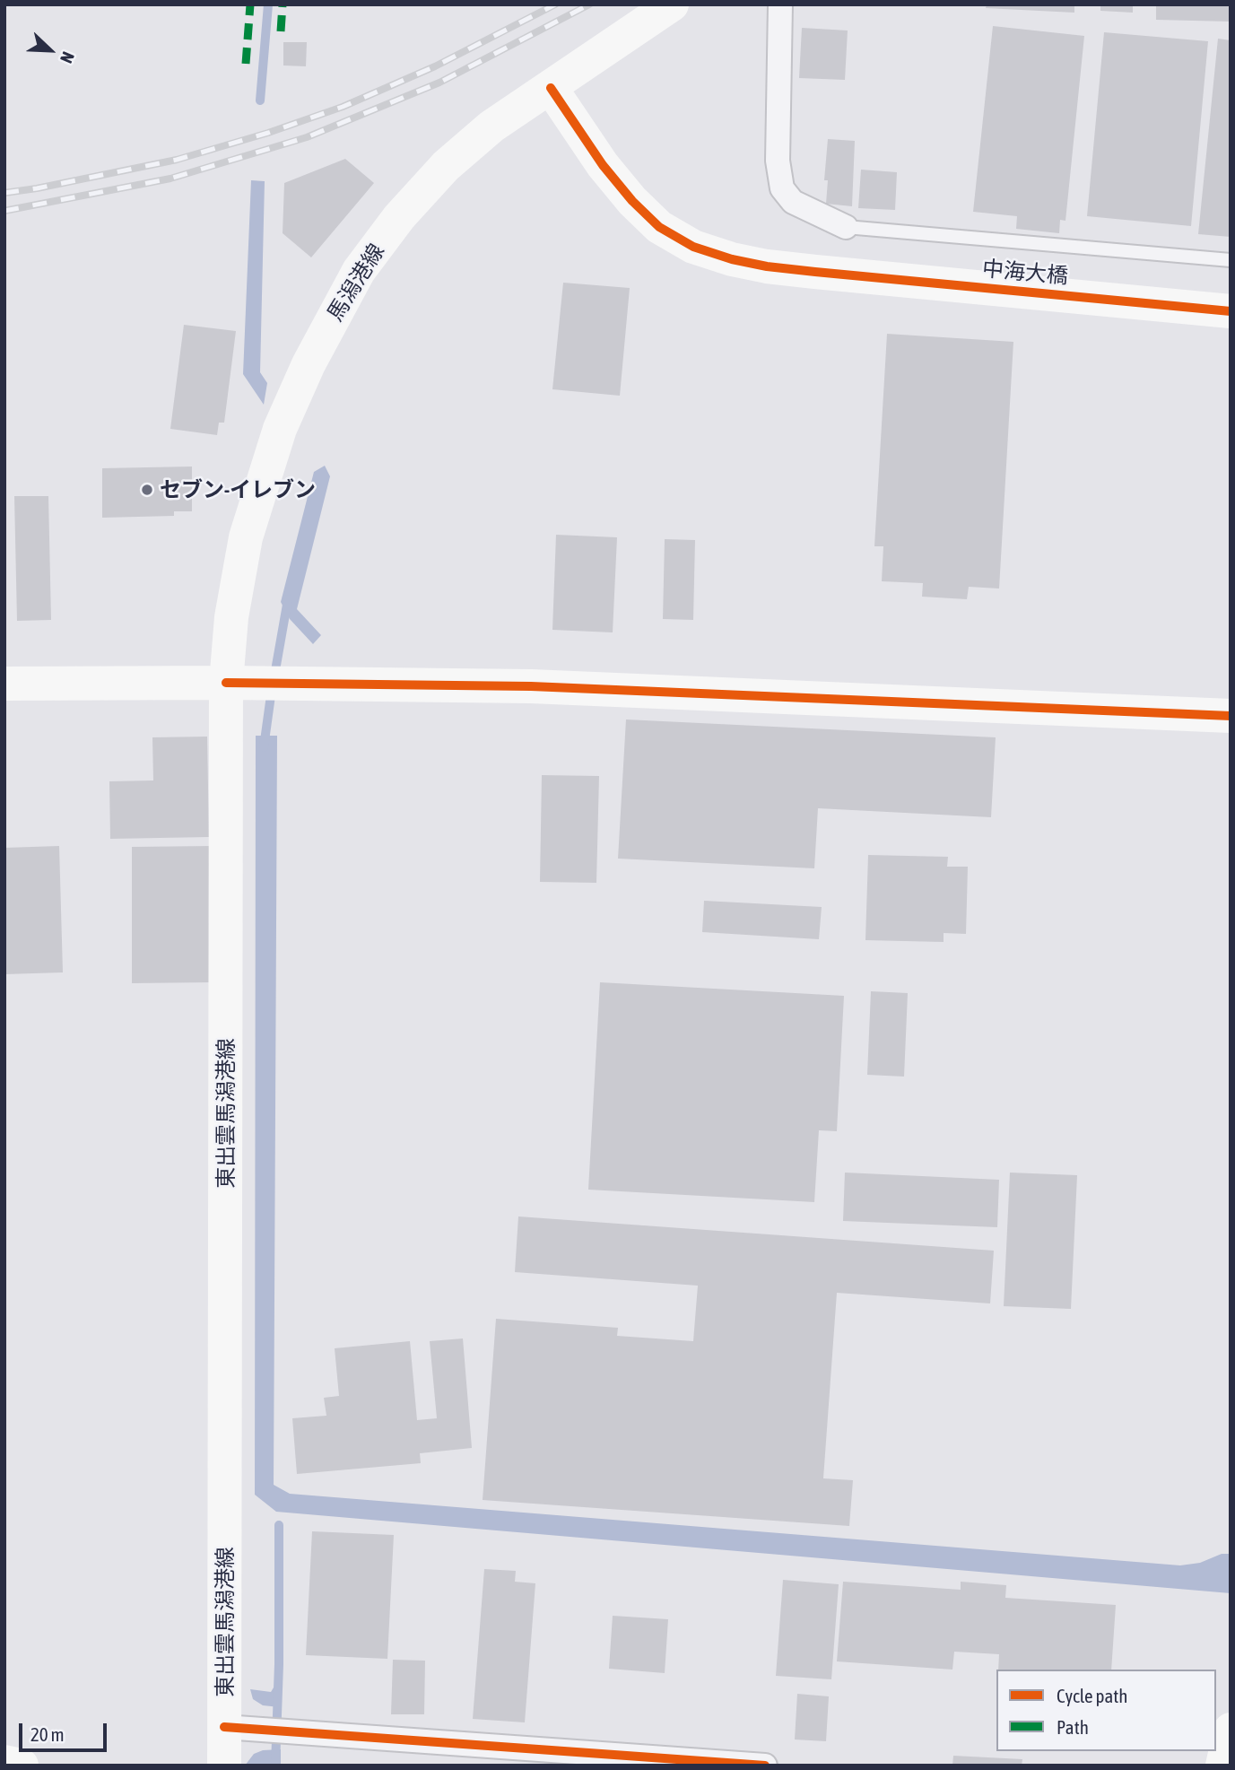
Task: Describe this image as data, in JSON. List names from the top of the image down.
{
  "streets": {
    "main road": ["中海大橋", "馬潟港線", "東出雲馬潟港線"]
  },
  "crossings": [
    ["中海大橋", "馬潟港線"],
    ["馬潟港線", "東出雲馬潟港線"]
  ],
  "places": ["セブン-イレブン"],
  "legend": ["Cycle path", "Path"],
  "scale_bar": "20 m",
  "north": "bottom right"
}
